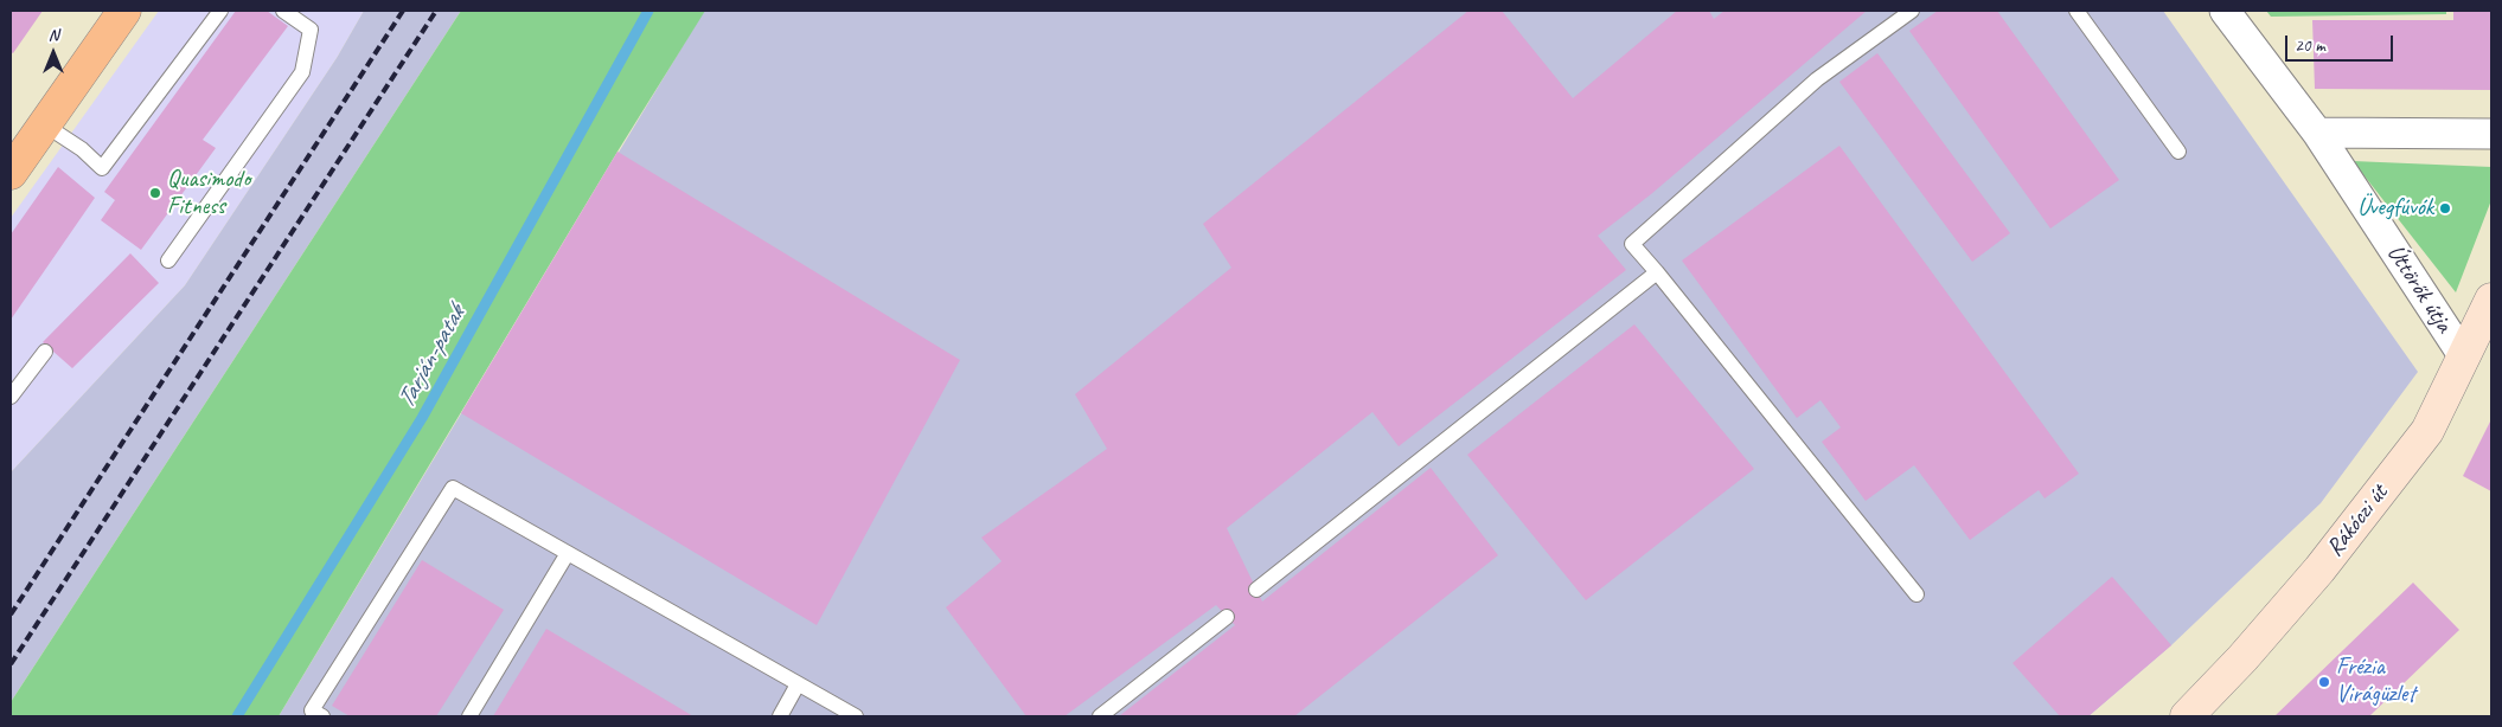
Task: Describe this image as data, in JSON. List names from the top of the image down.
{
  "streets": {
    "main road": ["Rákóczi út"],
    "street": ["Úttörők útja"]
  },
  "crossings": [
    ["Úttörők útja", "Rákóczi út"]
  ],
  "water": ["Tarján-patak"],
  "places": ["Quasimodo Fitness", "Üvegfúvók", "Frézia Virágüzlet"],
  "scale_bar": "20 m",
  "north": "top"
}
